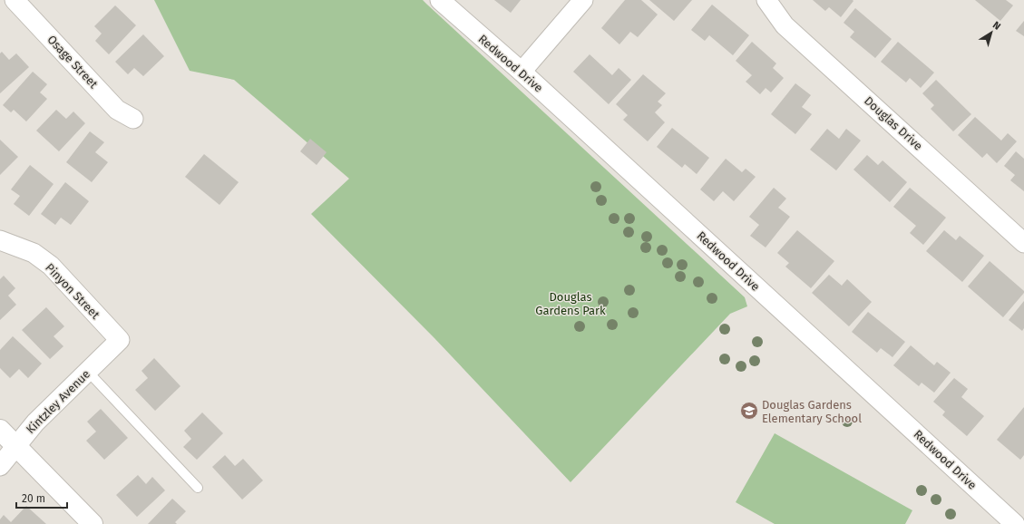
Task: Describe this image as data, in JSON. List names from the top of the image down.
{
  "streets": {
    "street": [
      "Osage Street",
      "Redwood Drive",
      "Douglas Drive",
      "Pinyon Street",
      "Kintzley Avenue"
    ]
  },
  "crossings": [
    ["Pinyon Street", "Kintzley Avenue"]
  ],
  "parks": ["Douglas Gardens Park"],
  "places": {
    "school or university": ["Douglas Gardens Elementary School"]
  },
  "scale_bar": "20 m",
  "north": "top right"
}
